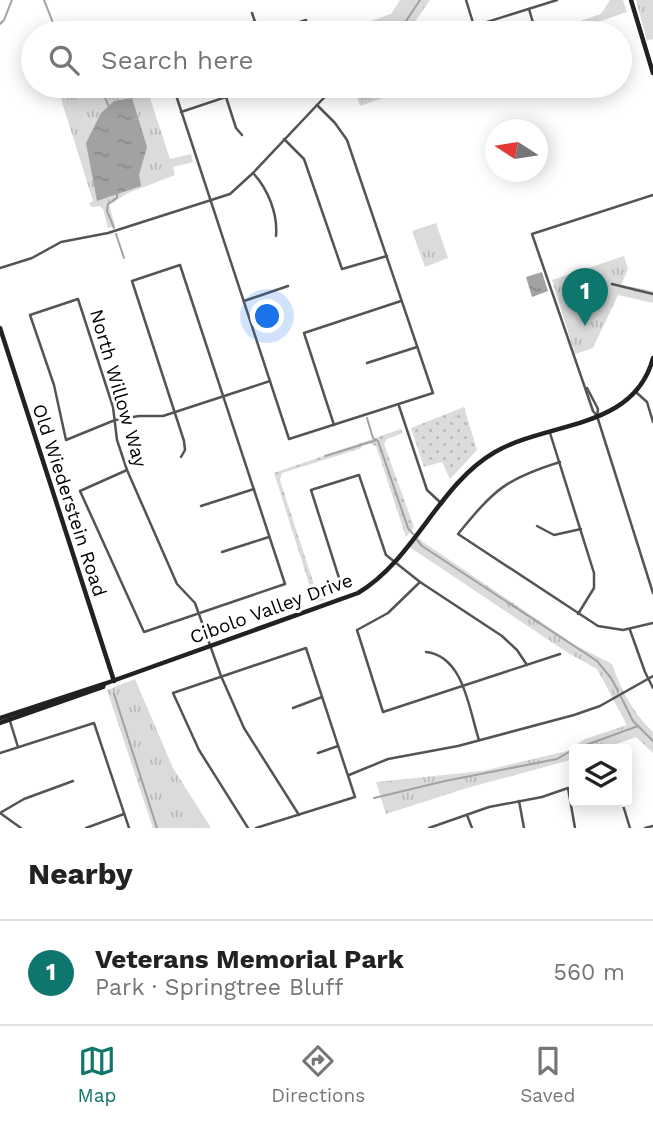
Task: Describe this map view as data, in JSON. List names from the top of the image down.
{
  "streets": {
    "main road": ["Old Wiederstein Road", "Cibolo Valley Drive"],
    "street": ["North Willow Way"]
  },
  "crossings": [
    ["North Willow Way", "Cibolo Valley Drive"],
    ["Old Wiederstein Road", "Cibolo Valley Drive"]
  ],
  "north": "left",
  "page": {
    "search": "Search here",
    "pins": "1",
    "heading": "Nearby",
    "list": [
      {
        "mark": "1",
        "name": "Veterans Memorial Park",
        "note": "Park · Springtree Bluff",
        "value": "560 m"
      }
    ],
    "nav": ["Map", "Directions", "Saved"]
  }
}
